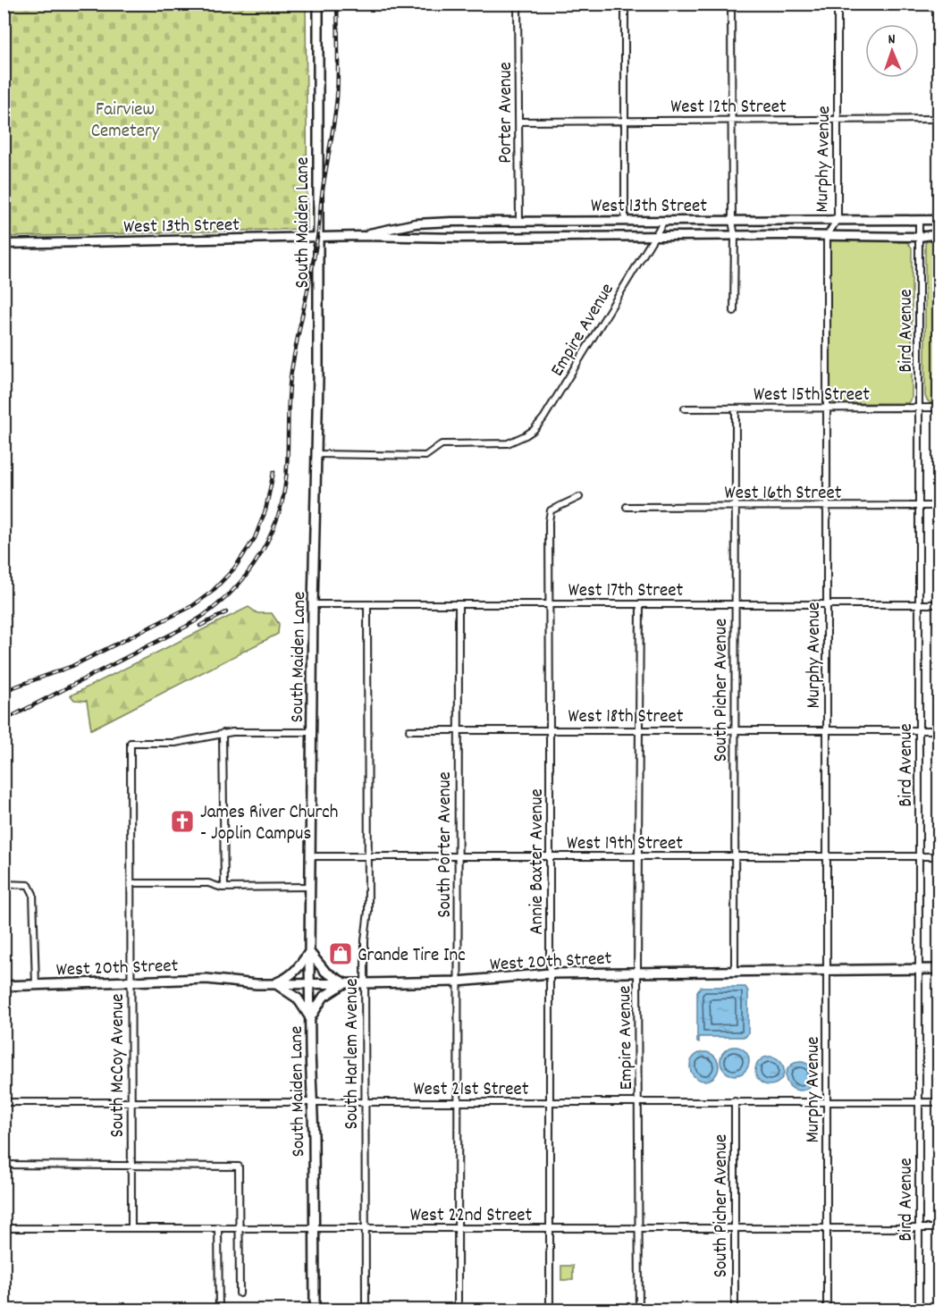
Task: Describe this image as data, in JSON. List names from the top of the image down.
{
  "streets": {
    "main road": ["South Maiden Lane", "West 20th Street"],
    "street": [
      "West 12th Street",
      "Porter Avenue",
      "Murphy Avenue",
      "West 13th Street",
      "Empire Avenue",
      "Bird Avenue",
      "West 15th Street",
      "West 16th Street",
      "West 17th Street",
      "South Picher Avenue",
      "West 18th Street",
      "West 19th Street",
      "South Porter Avenue",
      "Annie Baxter Avenue",
      "South Harlem Avenue",
      "South McCoy Avenue",
      "West 21st Street",
      "West 22nd Street"
    ]
  },
  "crossings": [
    ["West 12th Street", "Porter Avenue"],
    ["West 12th Street", "Murphy Avenue"],
    ["Porter Avenue", "West 13th Street"],
    ["Murphy Avenue", "West 13th Street"],
    ["Murphy Avenue", "West 15th Street"],
    ["Murphy Avenue", "West 16th Street"],
    ["Murphy Avenue", "West 17th Street"],
    ["Murphy Avenue", "West 18th Street"],
    ["Murphy Avenue", "West 19th Street"],
    ["Murphy Avenue", "West 20th Street"],
    ["Murphy Avenue", "West 21st Street"],
    ["Murphy Avenue", "West 22nd Street"],
    ["West 13th Street", "South Maiden Lane"],
    ["West 13th Street", "Empire Avenue"],
    ["West 13th Street", "Bird Avenue"],
    ["South Maiden Lane", "Empire Avenue"],
    ["South Maiden Lane", "West 17th Street"],
    ["South Maiden Lane", "West 19th Street"],
    ["South Maiden Lane", "West 20th Street"],
    ["South Maiden Lane", "West 21st Street"],
    ["South Maiden Lane", "West 22nd Street"],
    ["Empire Avenue", "West 17th Street"],
    ["Empire Avenue", "West 18th Street"],
    ["Empire Avenue", "West 19th Street"],
    ["Empire Avenue", "West 20th Street"],
    ["Empire Avenue", "West 21st Street"],
    ["Empire Avenue", "West 22nd Street"],
    ["Bird Avenue", "West 15th Street"],
    ["Bird Avenue", "West 16th Street"],
    ["Bird Avenue", "West 17th Street"],
    ["Bird Avenue", "West 18th Street"],
    ["Bird Avenue", "West 19th Street"],
    ["Bird Avenue", "West 20th Street"],
    ["Bird Avenue", "West 21st Street"],
    ["Bird Avenue", "West 22nd Street"],
    ["West 15th Street", "South Picher Avenue"],
    ["West 16th Street", "South Picher Avenue"],
    ["West 17th Street", "South Picher Avenue"],
    ["West 17th Street", "South Porter Avenue"],
    ["West 17th Street", "Annie Baxter Avenue"],
    ["West 17th Street", "South Harlem Avenue"],
    ["South Picher Avenue", "West 18th Street"],
    ["South Picher Avenue", "West 19th Street"],
    ["South Picher Avenue", "West 20th Street"],
    ["South Picher Avenue", "West 21st Street"],
    ["South Picher Avenue", "West 22nd Street"],
    ["West 18th Street", "South Porter Avenue"],
    ["West 18th Street", "Annie Baxter Avenue"],
    ["West 19th Street", "South Porter Avenue"],
    ["West 19th Street", "Annie Baxter Avenue"],
    ["West 19th Street", "South Harlem Avenue"],
    ["South Porter Avenue", "West 20th Street"],
    ["South Porter Avenue", "West 21st Street"],
    ["South Porter Avenue", "West 22nd Street"],
    ["Annie Baxter Avenue", "West 20th Street"],
    ["Annie Baxter Avenue", "West 21st Street"],
    ["Annie Baxter Avenue", "West 22nd Street"],
    ["West 20th Street", "South Harlem Avenue"],
    ["West 20th Street", "South McCoy Avenue"],
    ["South Harlem Avenue", "West 21st Street"],
    ["South Harlem Avenue", "West 22nd Street"],
    ["South McCoy Avenue", "West 21st Street"],
    ["South McCoy Avenue", "West 22nd Street"]
  ],
  "parks": ["Fairview Cemetery"],
  "places": {
    "church": ["James River Church - Joplin Campus"],
    "shop": ["Grande Tire Inc"]
  },
  "north": "top"
}
